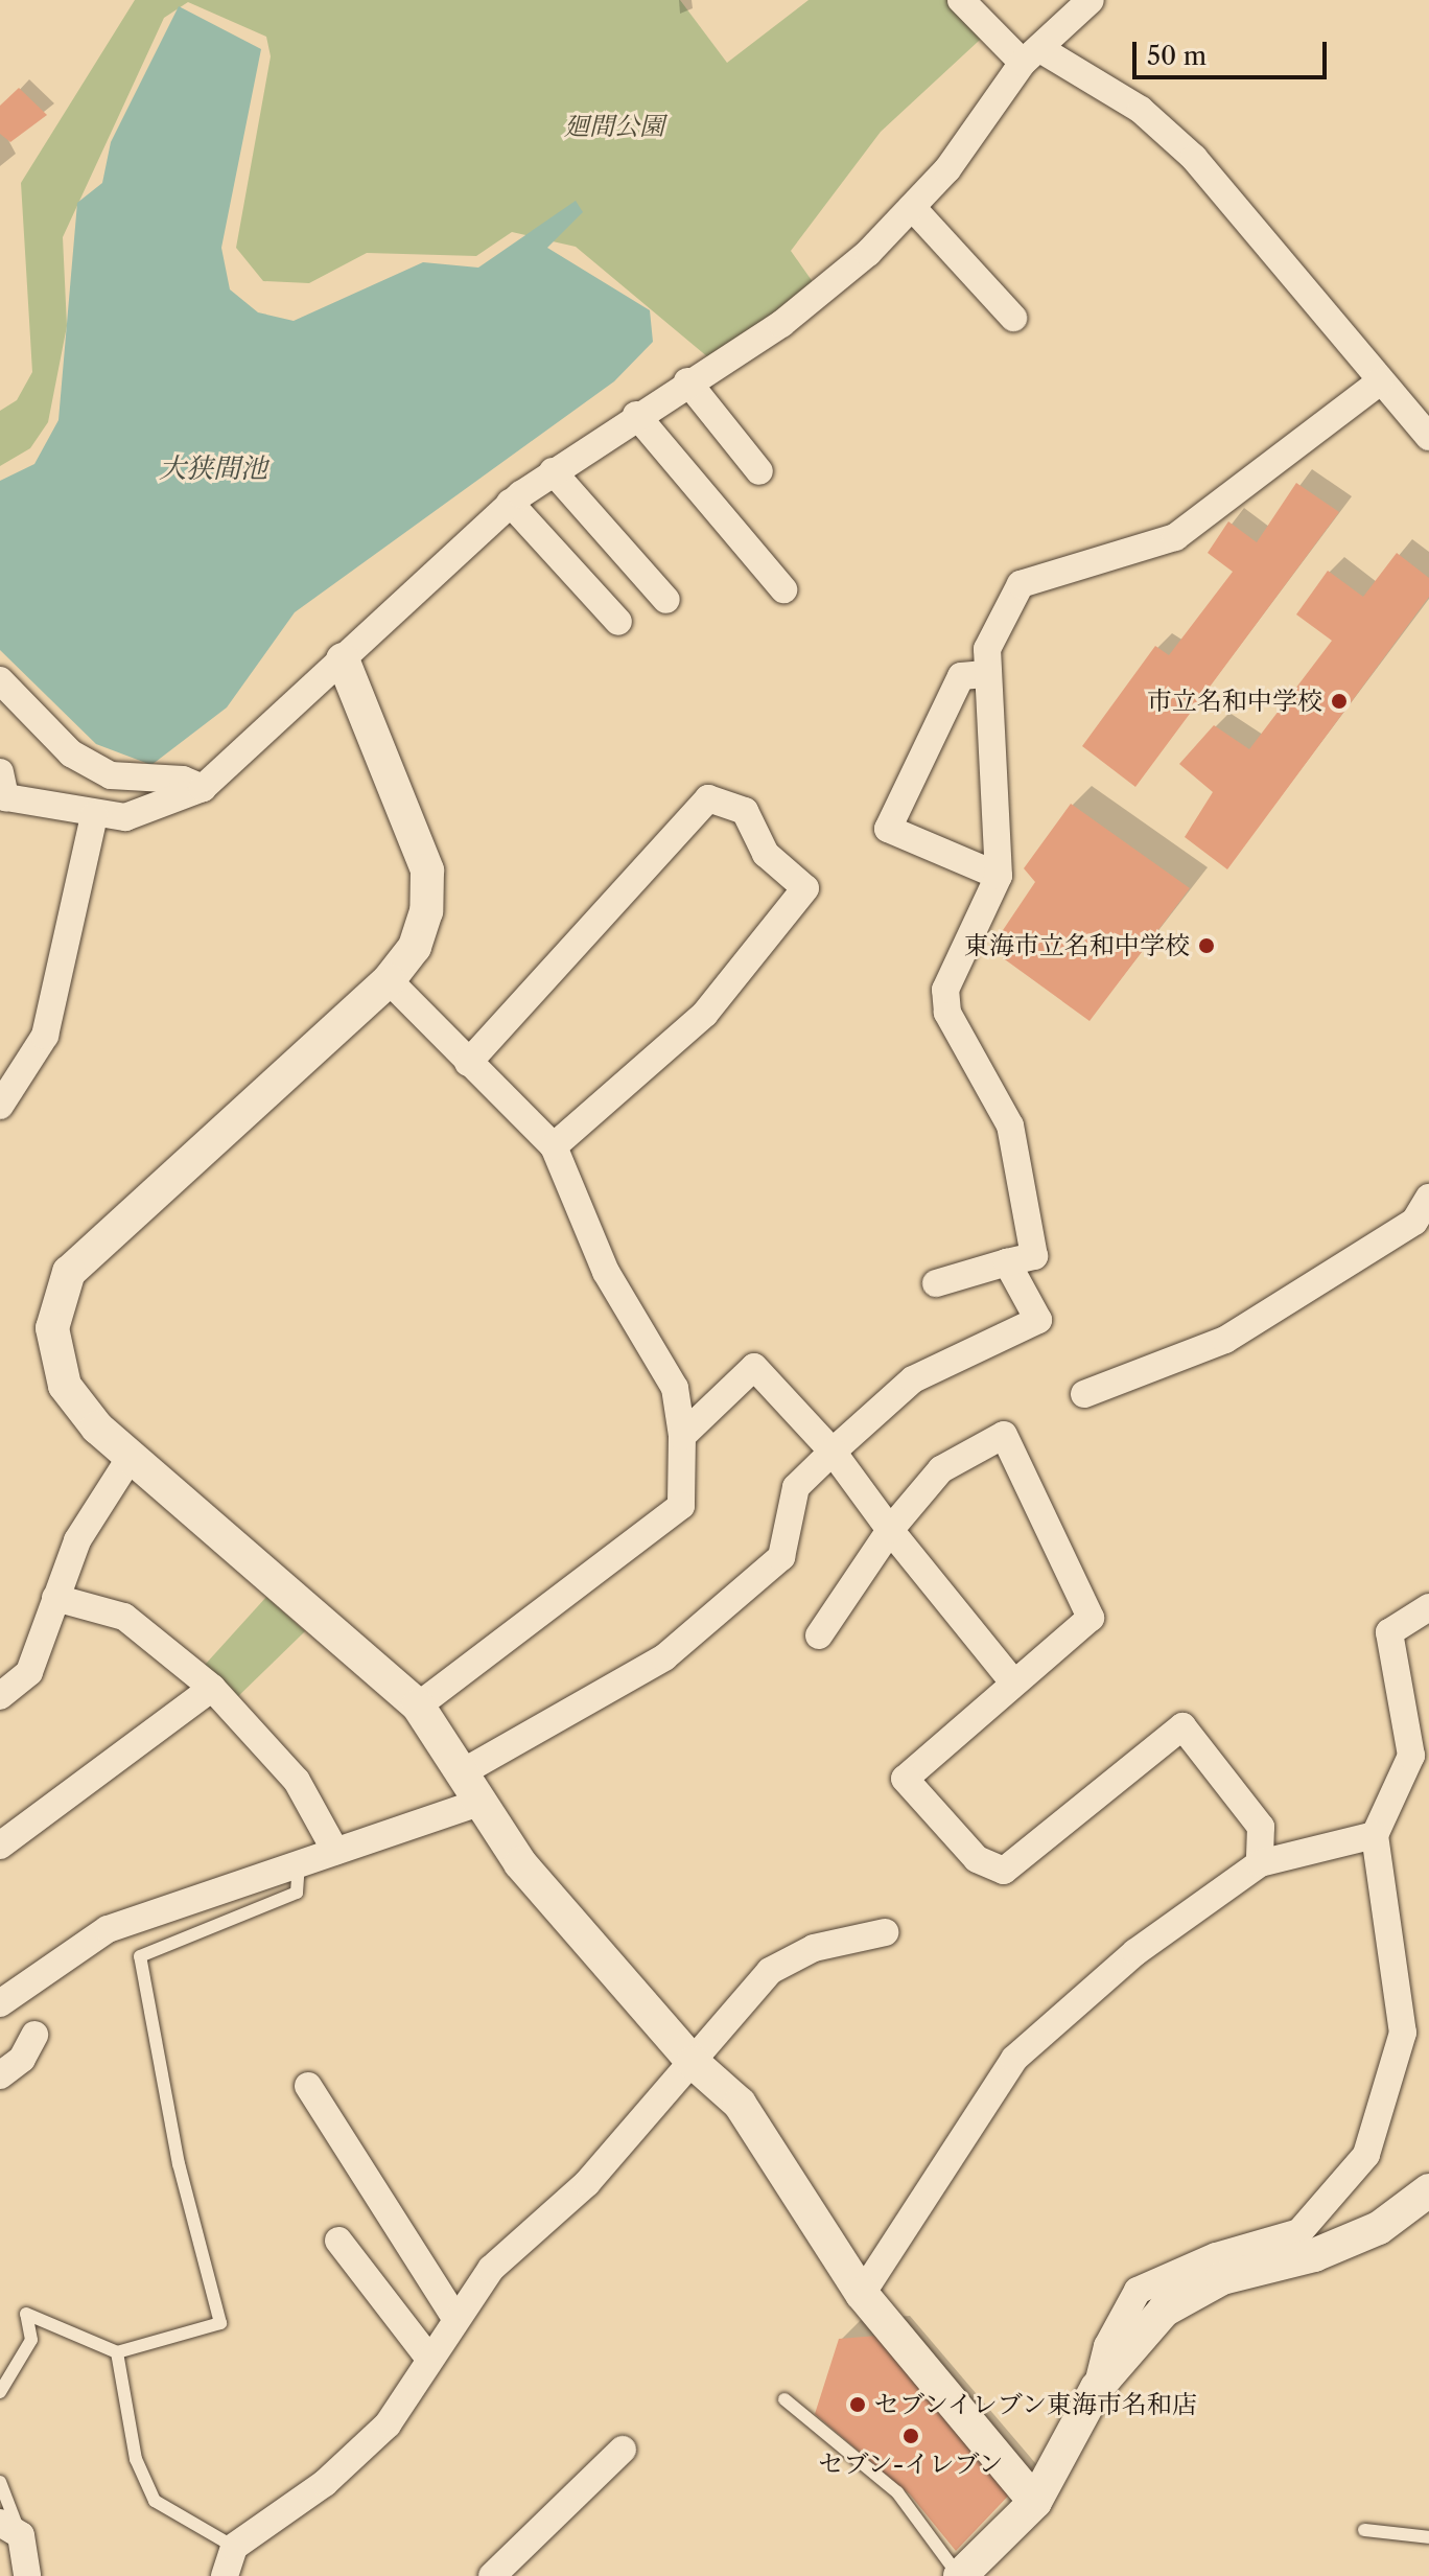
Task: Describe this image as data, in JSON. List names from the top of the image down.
{
  "water": ["大狭間池"],
  "parks": ["廻間公園"],
  "places": [
    "市立名和中学校",
    "東海市立名和中学校",
    "セブンイレブン東海市名和店",
    "セブン-イレブン"
  ],
  "scale_bar": "50 m"
}
